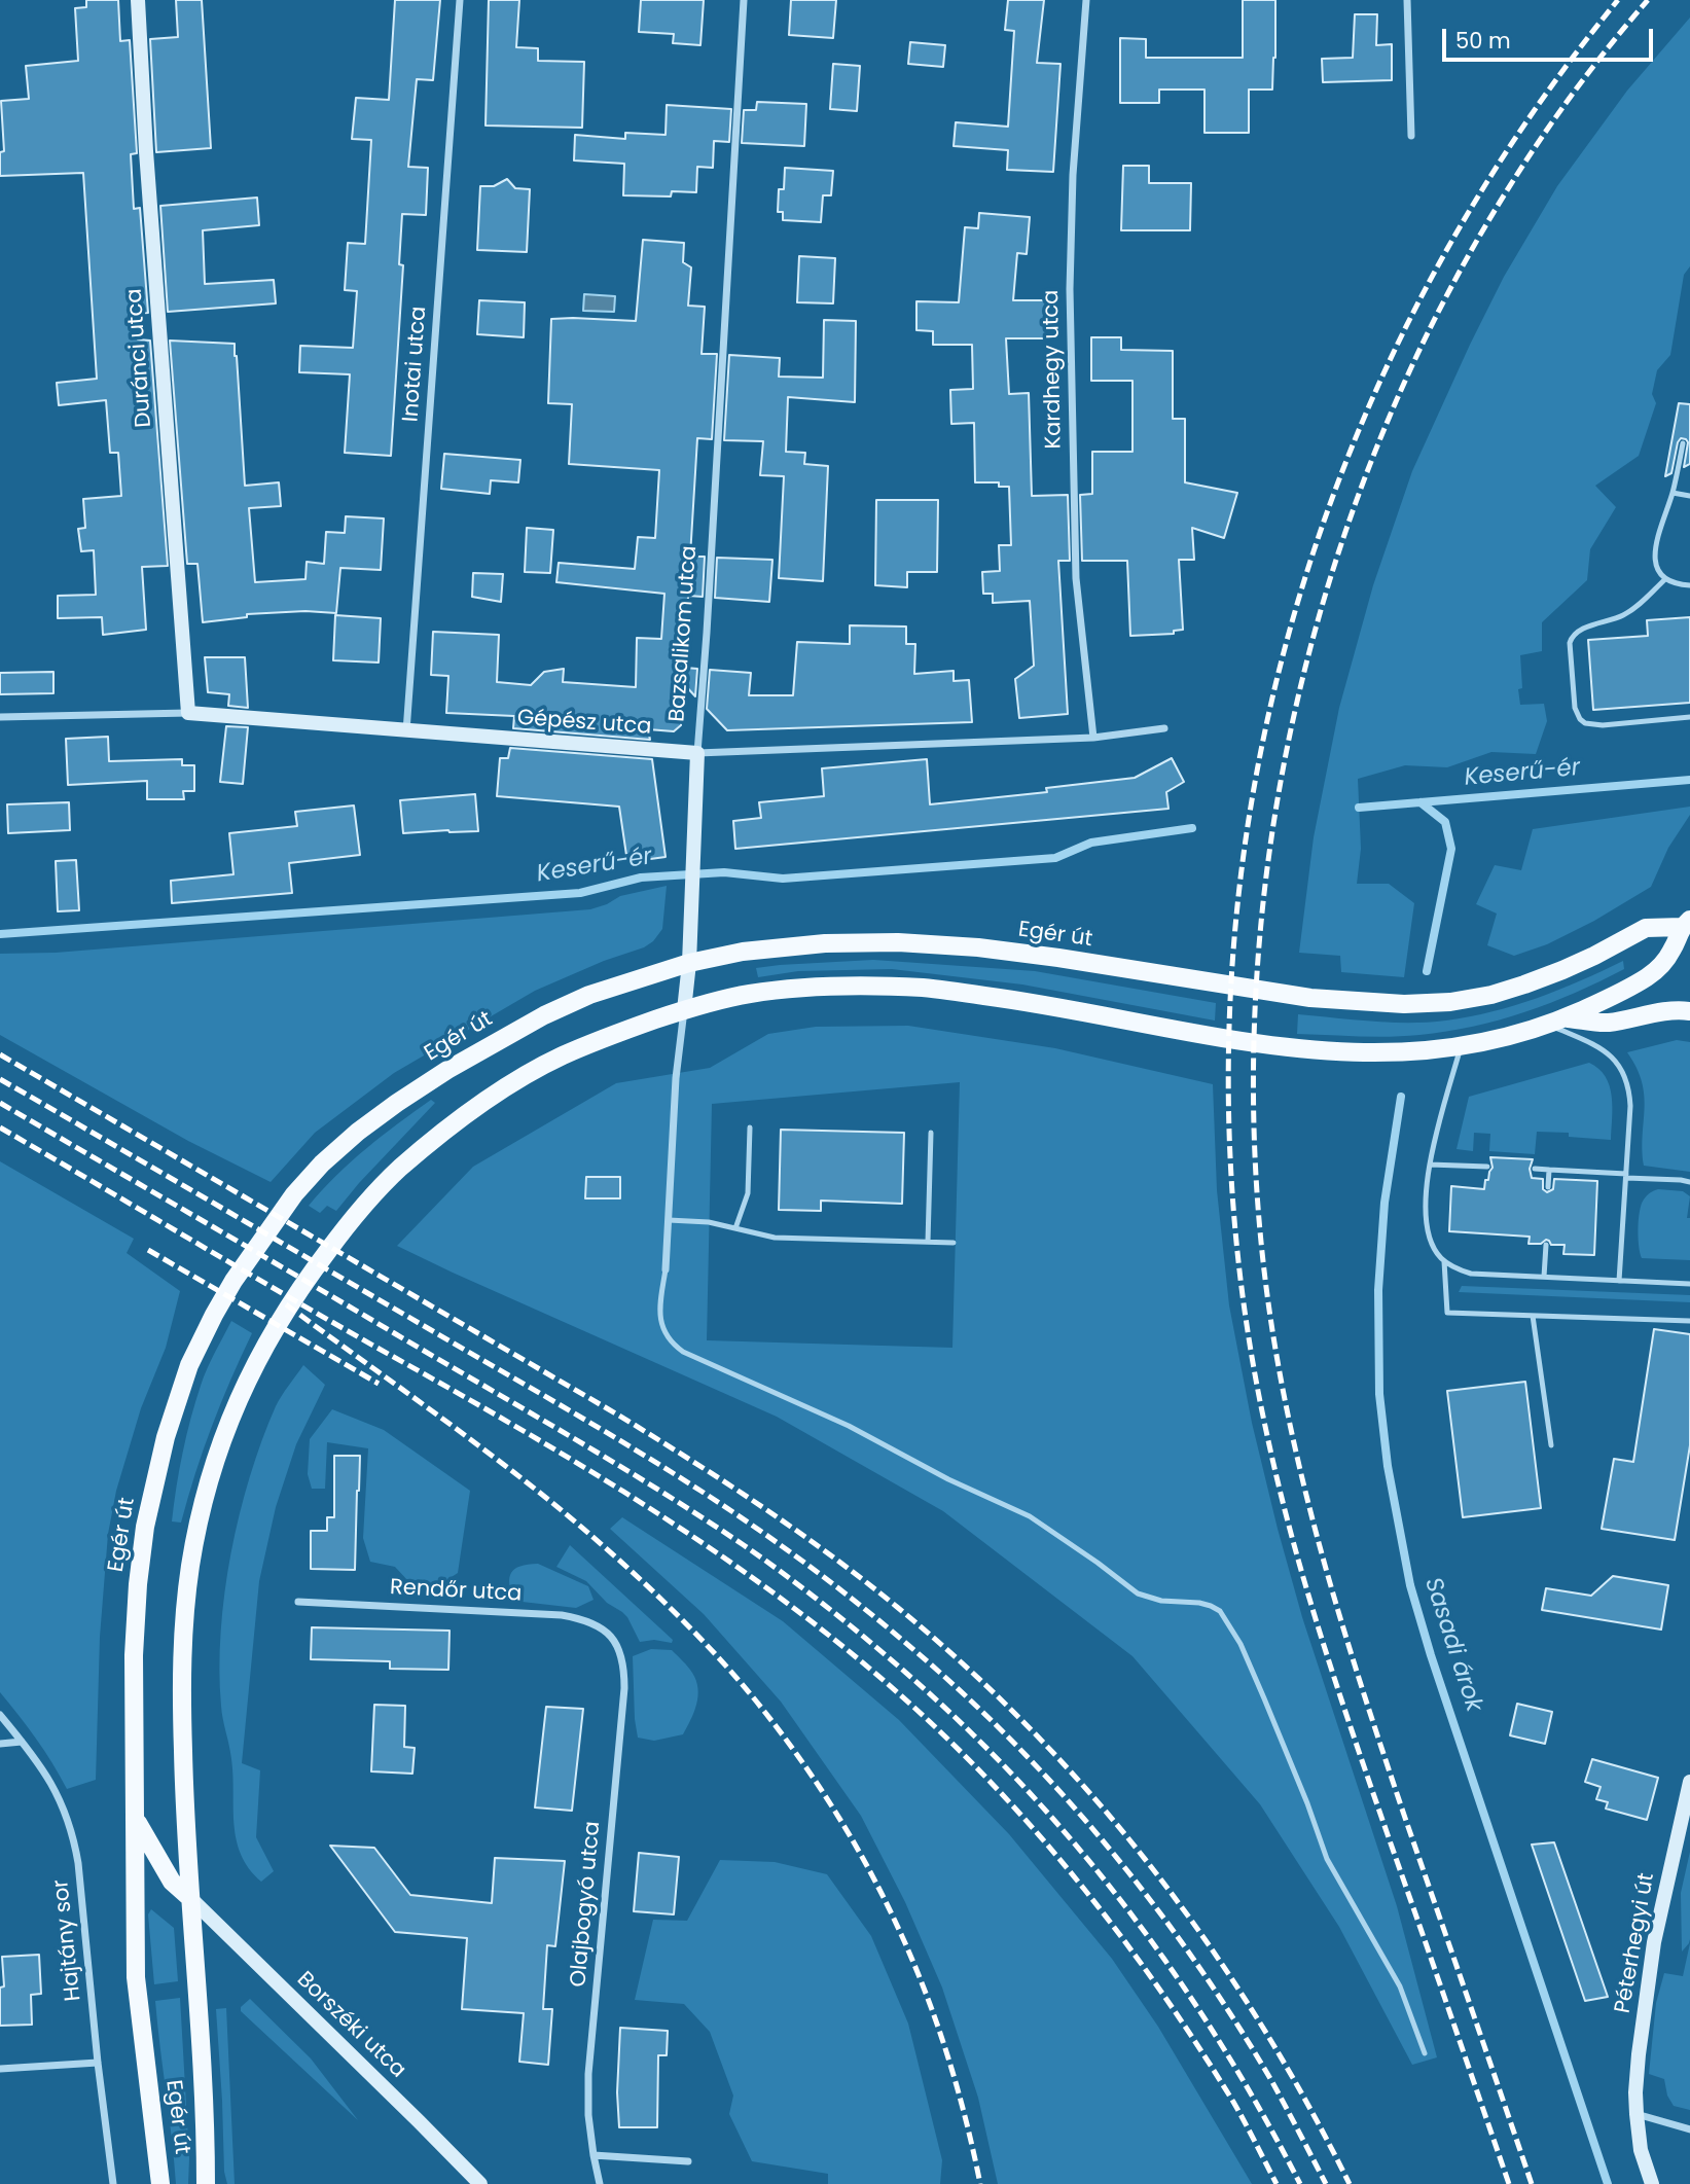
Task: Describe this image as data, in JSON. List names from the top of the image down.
{
  "streets": {
    "main road": ["Egér út"],
    "street": [
      "Duránci utca",
      "Inotai utca",
      "Kardhegy utca",
      "Bazsalikom utca",
      "Gépész utca",
      "Rendőr utca",
      "Olajbogyó utca",
      "Hajtány sor",
      "Péterhegyi út",
      "Borszéki utca"
    ]
  },
  "crossings": [
    ["Duránci utca", "Gépész utca"],
    ["Inotai utca", "Gépész utca"],
    ["Kardhegy utca", "Gépész utca"],
    ["Bazsalikom utca", "Gépész utca"],
    ["Bazsalikom utca", "Egér út"],
    ["Egér út", "Borszéki utca"],
    ["Rendőr utca", "Olajbogyó utca"]
  ],
  "water": ["Keserű-ér", "Sasadi árok"],
  "scale_bar": "50 m"
}
